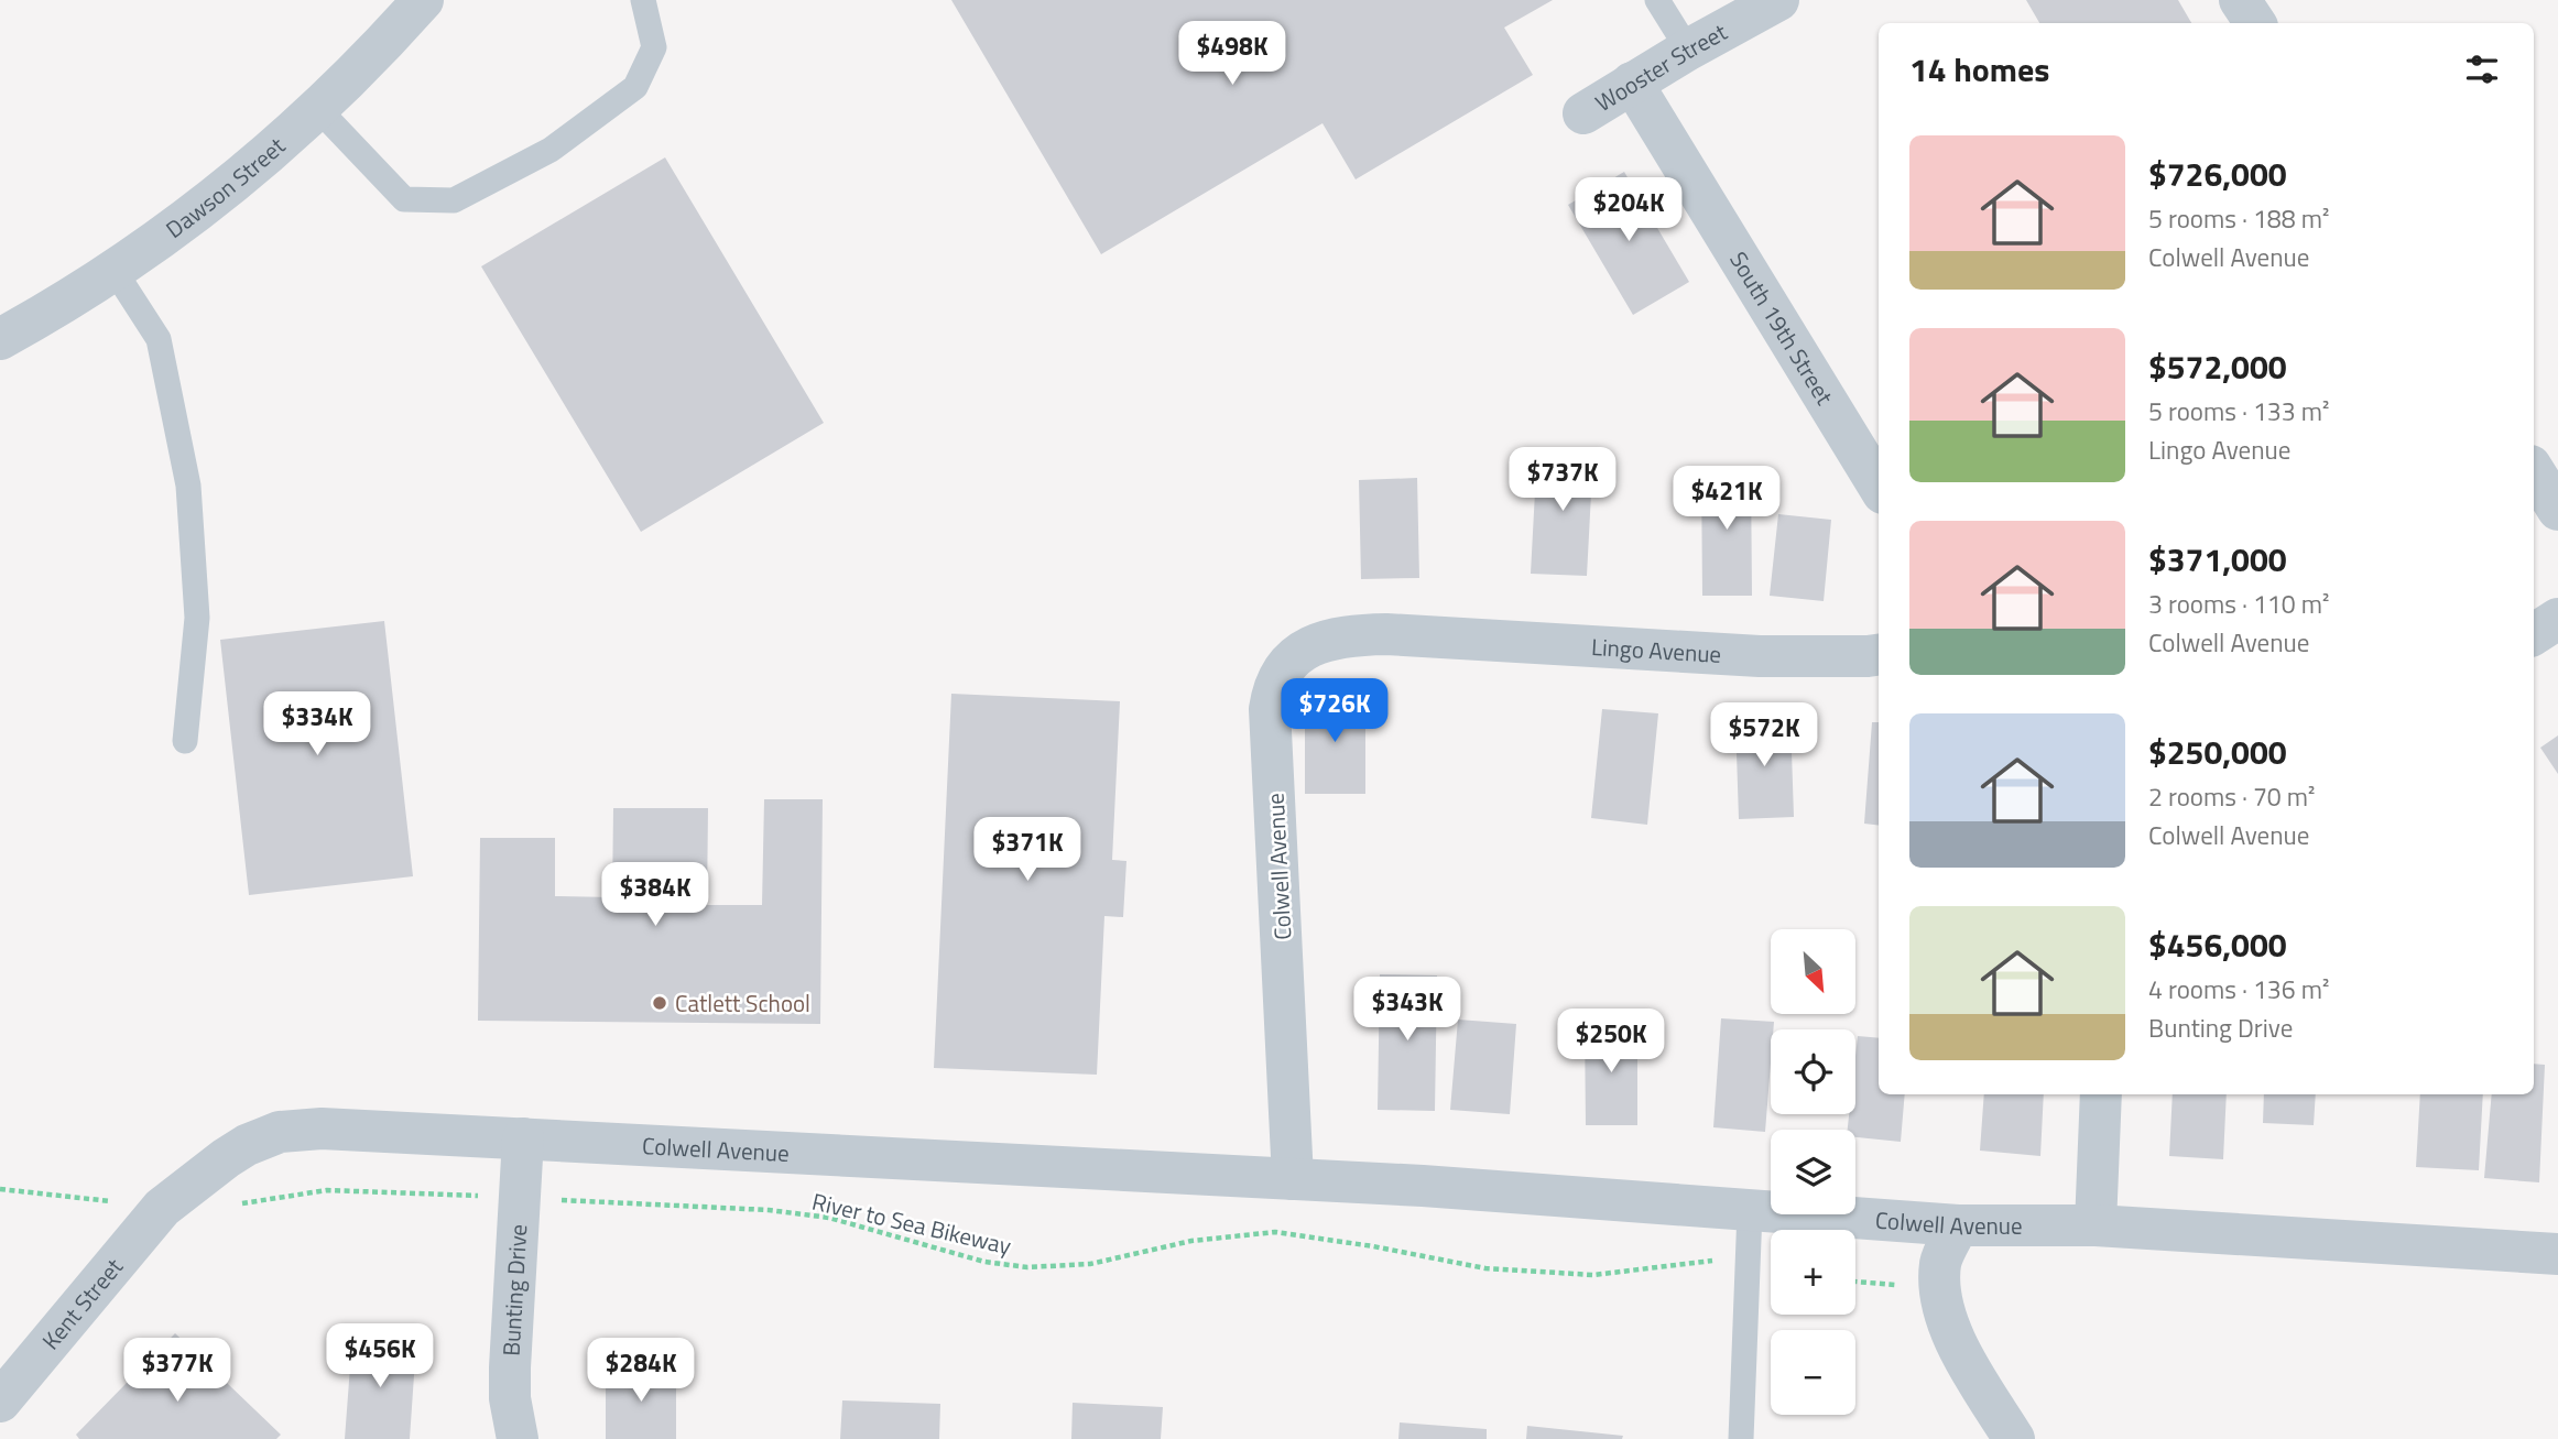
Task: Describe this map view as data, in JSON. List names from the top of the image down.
{
  "streets": {
    "street": [
      "Wooster Street",
      "Dawson Street",
      "South 19th Street",
      "Lingo Avenue",
      "Colwell Avenue",
      "Bunting Drive",
      "Kent Street"
    ],
    "path": ["River to Sea Bikeway"]
  },
  "crossings": [
    ["Wooster Street", "South 19th Street"],
    ["Lingo Avenue", "Colwell Avenue"],
    ["Colwell Avenue", "Bunting Drive"],
    ["Colwell Avenue", "Kent Street"],
    ["River to Sea Bikeway", "Bunting Drive"]
  ],
  "places": ["Catlett School"],
  "north": "bottom right",
  "page": {
    "price": [
      "$498K",
      "$204K",
      "$737K",
      "$421K",
      "$726K",
      "$334K",
      "$572K",
      "$371K",
      "$384K",
      "$343K",
      "$250K",
      "$456K",
      "$377K",
      "$284K"
    ],
    "heading": "14 homes",
    "list": [
      {
        "name": "$726,000",
        "note": "5 rooms · 188 m² · Colwell Avenue"
      },
      {
        "name": "$572,000",
        "note": "5 rooms · 133 m² · Lingo Avenue"
      },
      {
        "name": "$371,000",
        "note": "3 rooms · 110 m² · Colwell Avenue"
      },
      {
        "name": "$250,000",
        "note": "2 rooms · 70 m² · Colwell Avenue"
      },
      {
        "name": "$456,000",
        "note": "4 rooms · 136 m² · Bunting Drive"
      }
    ],
    "map_buttons": ["+", "−"]
  }
}
